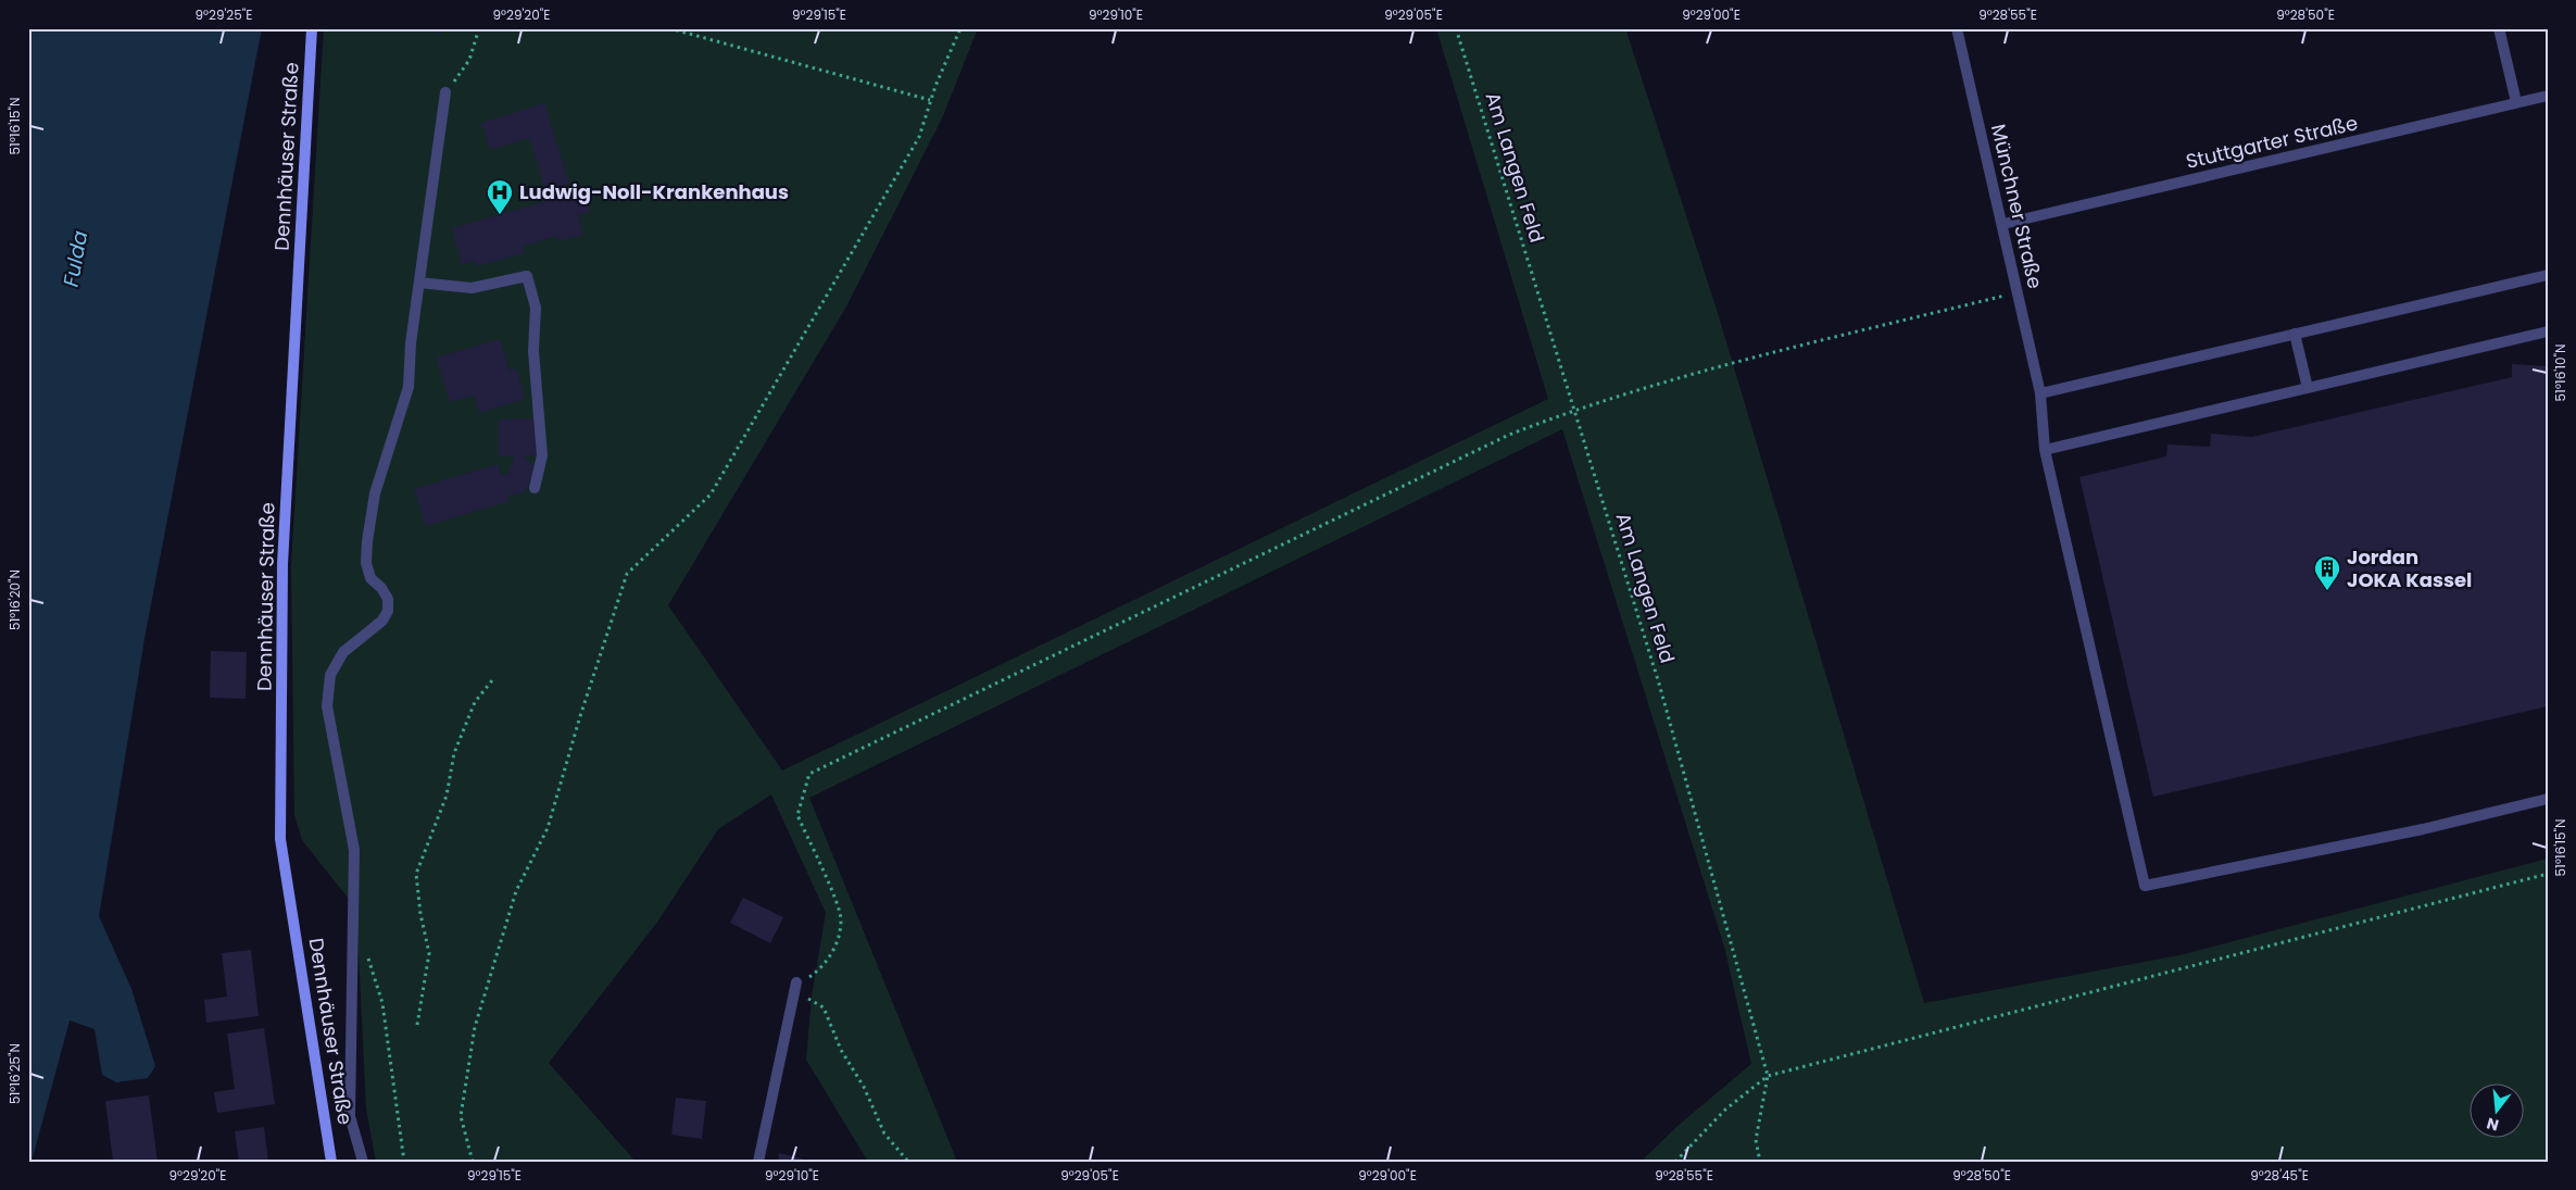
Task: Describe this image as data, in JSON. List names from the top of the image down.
{
  "streets": {
    "street": ["Stuttgarter Straße", "Dennhäuser Straße", "Münchner Straße"],
    "path": ["Am Langen Feld"]
  },
  "crossings": [
    ["Stuttgarter Straße", "Münchner Straße"]
  ],
  "water": ["Fulda"],
  "places": {
    "hospital": ["Ludwig-Noll-Krankenhaus"],
    "building": ["Jordan JOKA Kassel"]
  },
  "north": "bottom",
  "coordinates": [
    "9°29'25\"E",
    "9°29'20\"E",
    "9°29'15\"E",
    "9°29'10\"E",
    "9°29'05\"E",
    "9°29'00\"E",
    "9°28'55\"E",
    "9°28'50\"E",
    "51°16'15\"N",
    "51°16'10\"N",
    "51°16'20\"N",
    "51°16'25\"N",
    "9°28'45\"E"
  ]
}
